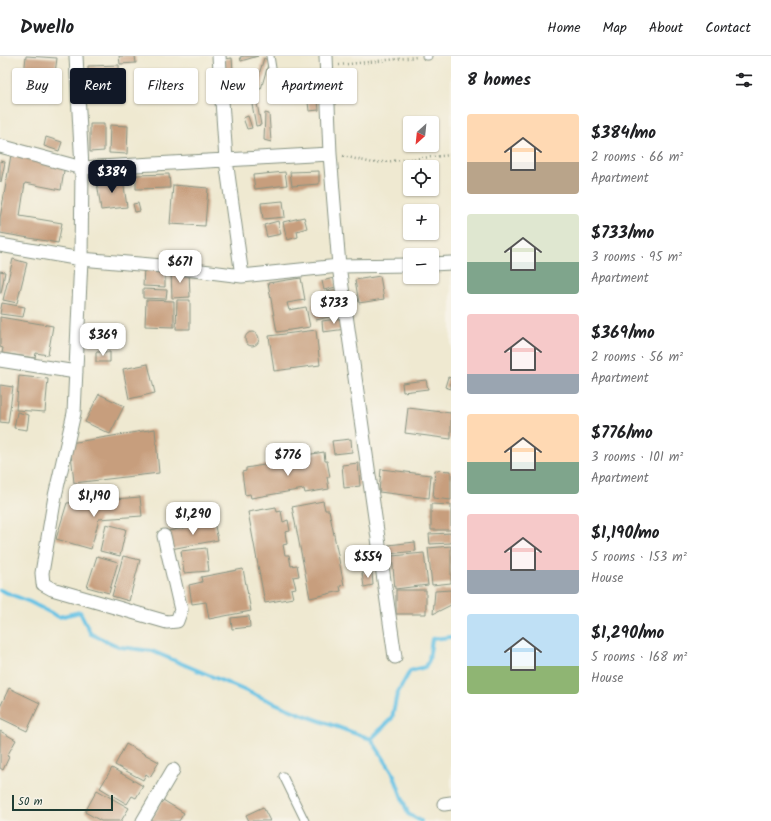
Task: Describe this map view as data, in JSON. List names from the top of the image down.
{
  "scale_bar": "50 m",
  "north": "bottom left",
  "page": {
    "header": "Dwello",
    "nav": [
      "Home",
      "Map",
      "About",
      "Contact"
    ],
    "heading": "8 homes",
    "chip": [
      "Buy",
      "Rent",
      "Filters",
      "New",
      "Apartment"
    ],
    "list": [
      {
        "name": "$384/mo",
        "note": "2 rooms · 66 m² · Apartment"
      },
      {
        "name": "$733/mo",
        "note": "3 rooms · 95 m² · Apartment"
      },
      {
        "name": "$369/mo",
        "note": "2 rooms · 56 m² · Apartment"
      },
      {
        "name": "$776/mo",
        "note": "3 rooms · 101 m² · Apartment"
      },
      {
        "name": "$1,190/mo",
        "note": "5 rooms · 153 m² · House"
      },
      {
        "name": "$1,290/mo",
        "note": "5 rooms · 168 m² · House"
      }
    ],
    "map_buttons": ["+", "−"],
    "price": [
      "$384",
      "$671",
      "$733",
      "$369",
      "$776",
      "$1,190",
      "$1,290",
      "$554"
    ],
    "scale": "50 m"
  }
}
